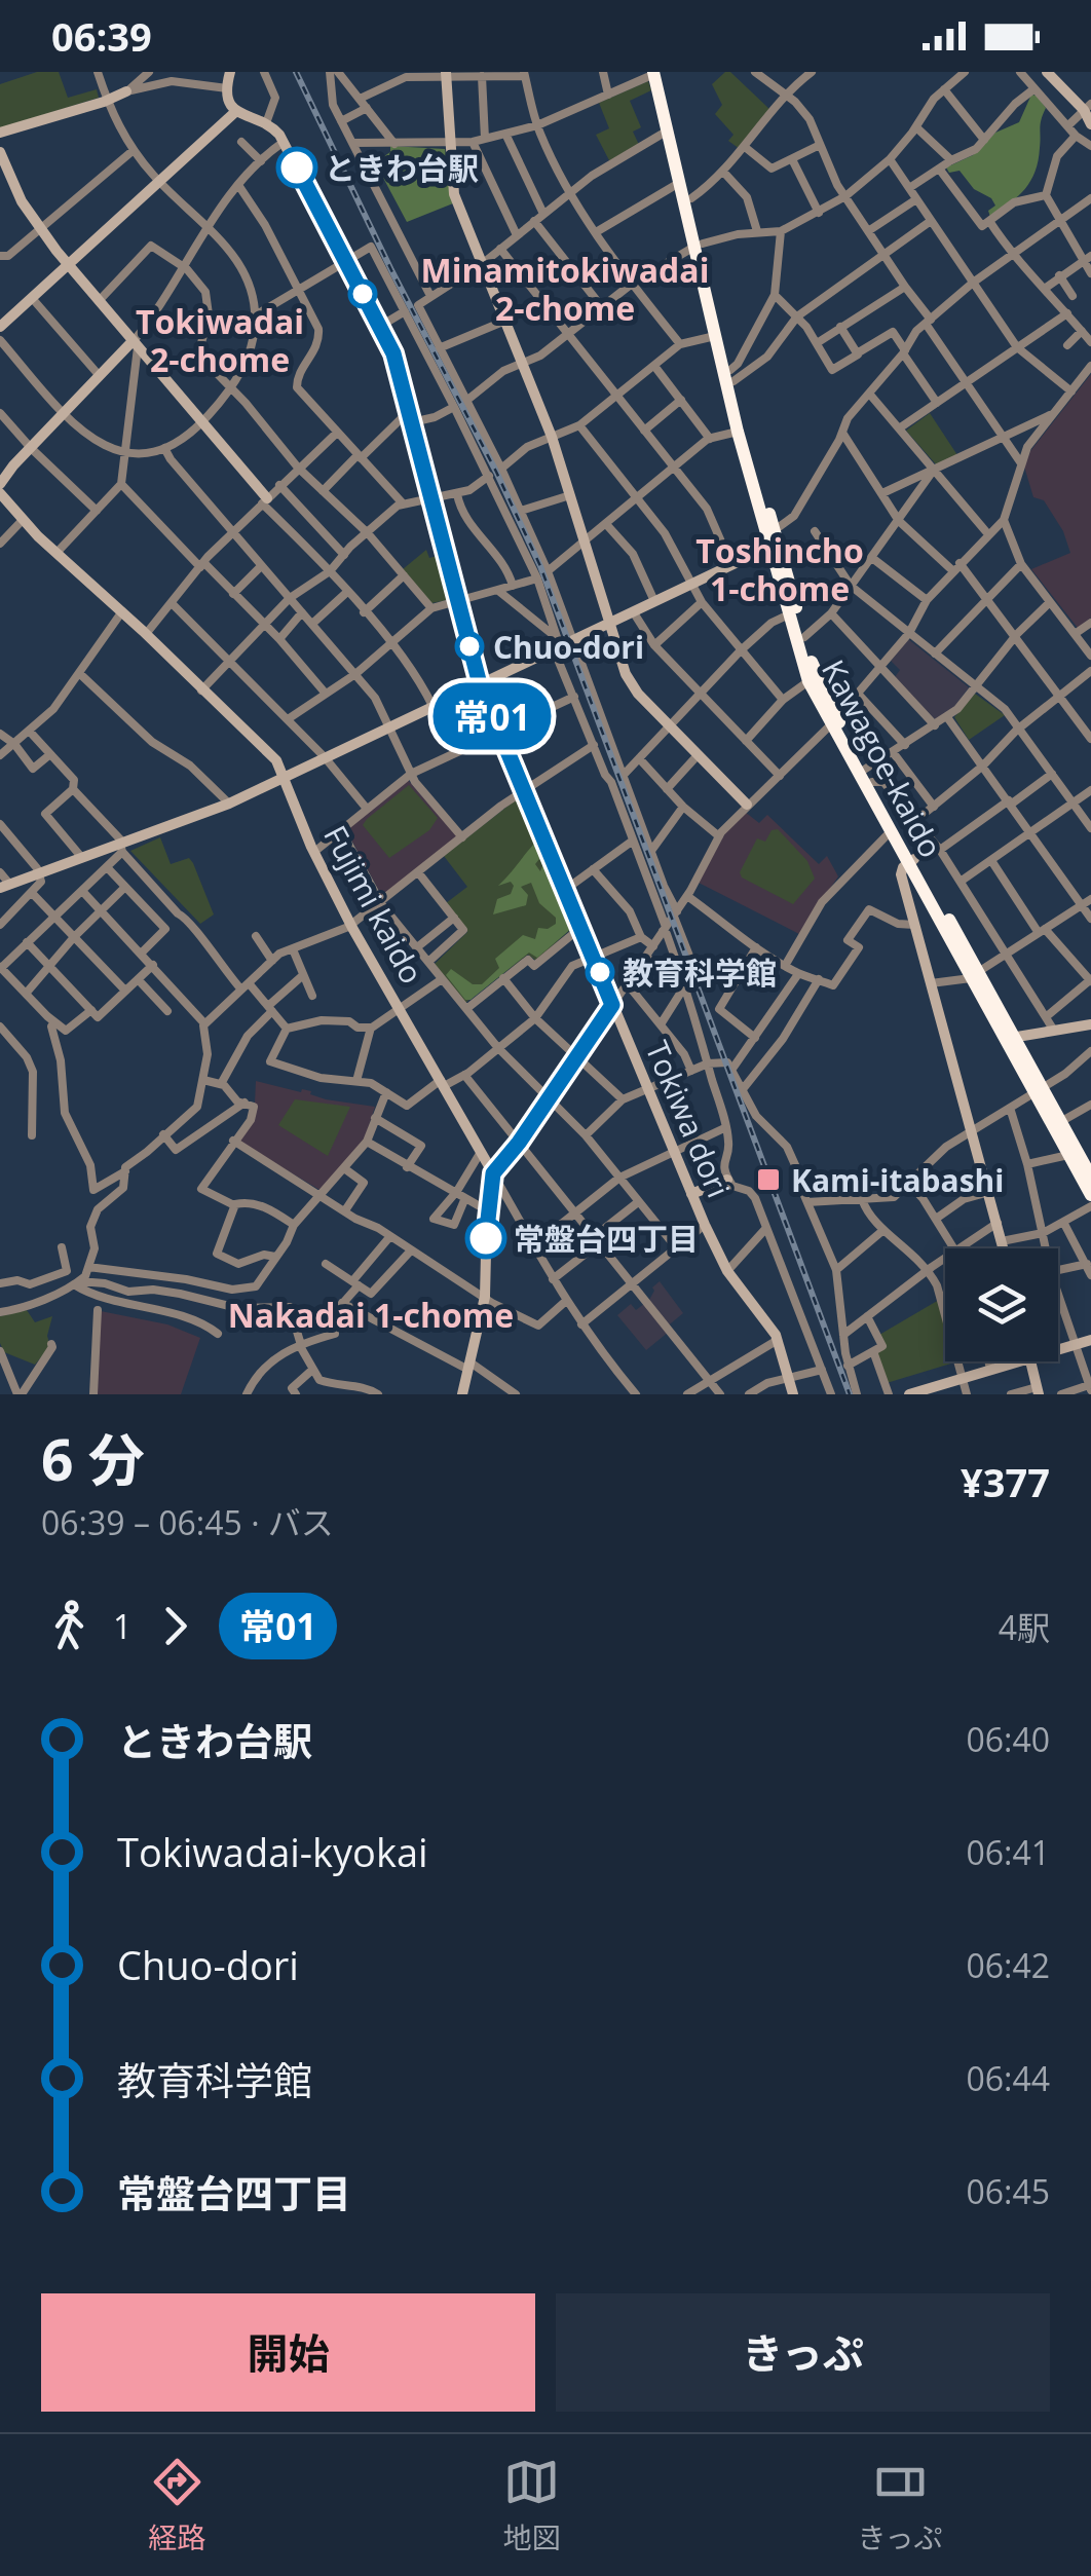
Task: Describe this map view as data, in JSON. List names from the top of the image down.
{
  "streets": {
    "highway": ["Kawagoe-kaido"],
    "street": ["Fujimi kaido", "Tokiwa dori"]
  },
  "districts": [
    "Minamitokiwadai 2-chome",
    "Tokiwadai 2-chome",
    "Toshincho 1-chome",
    "Nakadai 1-chome"
  ],
  "places": {
    "other": [
      "ときわ台駅",
      "Chuo-dori",
      "教育科学館",
      "常盤台四丁目"
    ],
    "transit": ["Kami-itabashi"]
  },
  "lines": ["bus line 常01"],
  "page": {
    "status": "06:39",
    "on_map": "常01",
    "heading": ["6 分", "06:39 – 06:45 · バス", "¥377"],
    "legs": ["1", "常01", "4駅"],
    "list": [
      {
        "name": "ときわ台駅",
        "value": "06:40"
      },
      {
        "name": "Tokiwadai-kyokai",
        "value": "06:41"
      },
      {
        "name": "Chuo-dori",
        "value": "06:42"
      },
      {
        "name": "教育科学館",
        "value": "06:44"
      },
      {
        "name": "常盤台四丁目",
        "value": "06:45"
      }
    ],
    "buttons": ["開始", "きっぷ"],
    "tabs": ["経路", "地図", "きっぷ"]
  }
}
